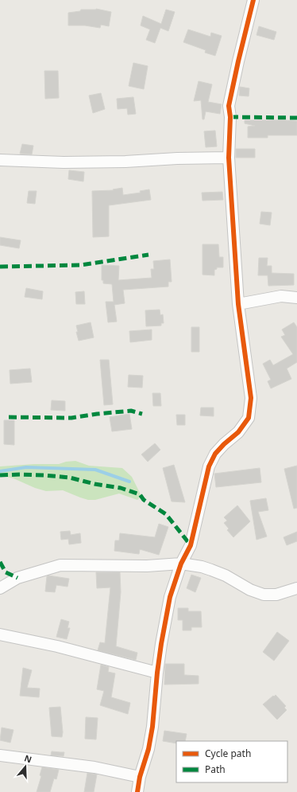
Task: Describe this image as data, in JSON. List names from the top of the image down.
{
  "legend": ["Cycle path", "Path"],
  "north": "top"
}
